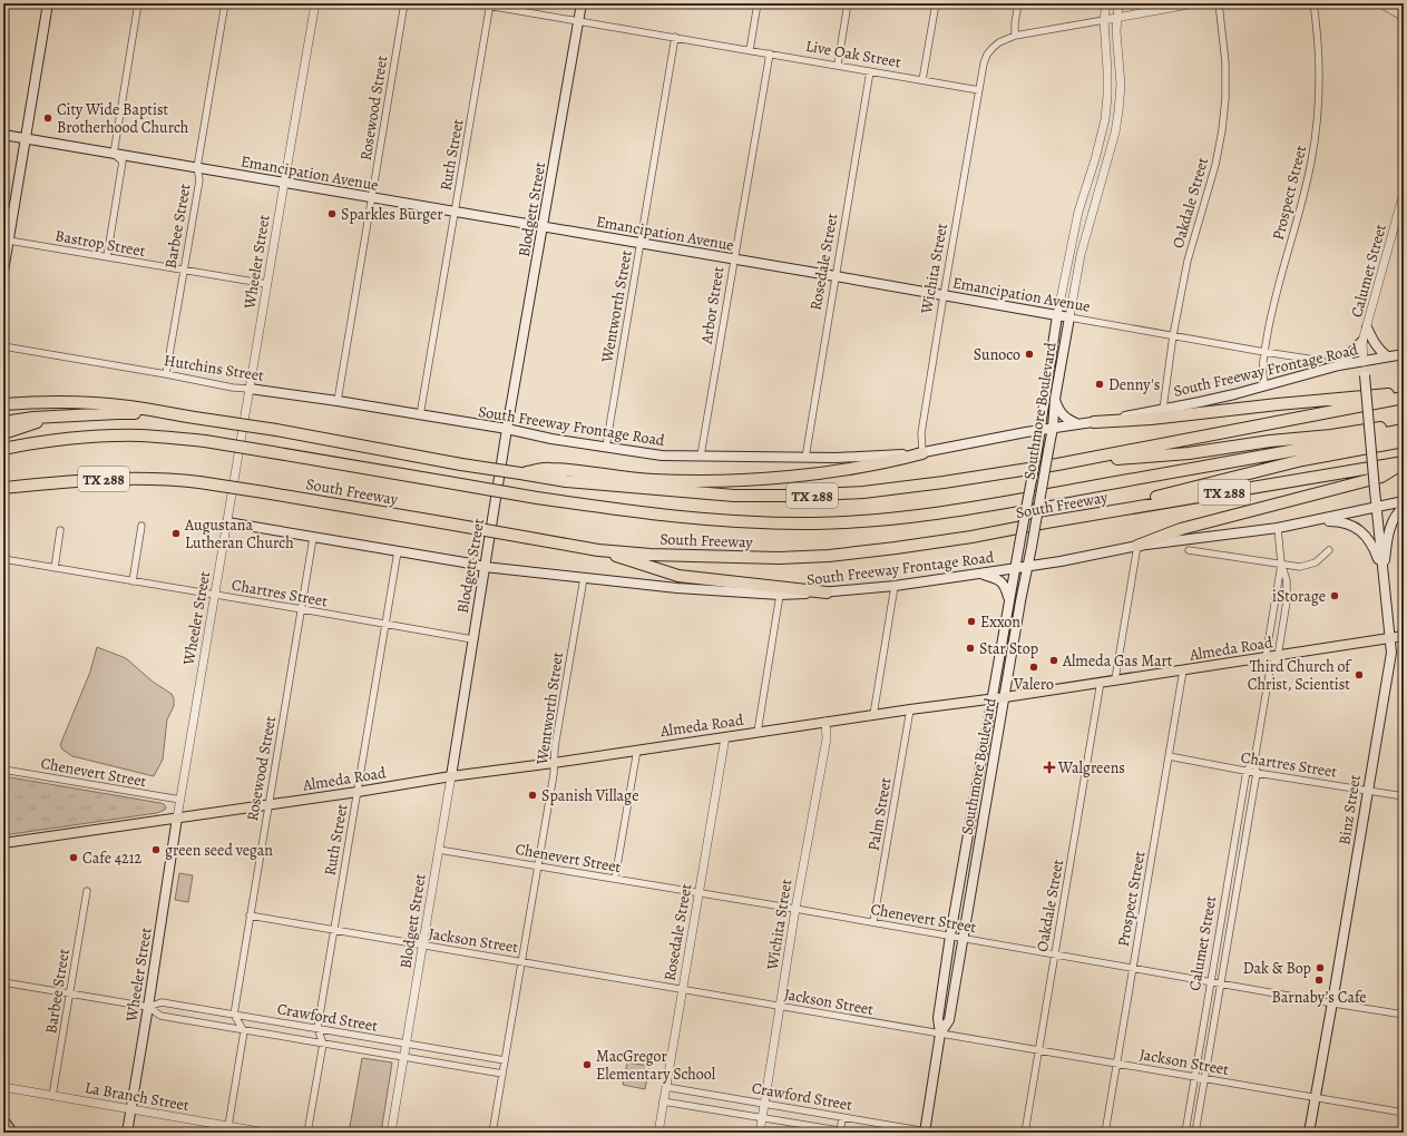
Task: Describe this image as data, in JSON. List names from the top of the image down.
{
  "streets": {
    "highway": ["TX 288", "South Freeway"],
    "main road": [
      "Emancipation Avenue",
      "Blodgett Street",
      "Wheeler Street",
      "Calumet Street",
      "Hutchins Street",
      "South Freeway Frontage Road",
      "Southmore Boulevard",
      "Almeda Road",
      "Binz Street"
    ],
    "street": [
      "Live Oak Street",
      "Rosewood Street",
      "Ruth Street",
      "Prospect Street",
      "Oakdale Street",
      "Barbee Street",
      "Bastrop Street",
      "Rosedale Street",
      "Wichita Street",
      "Arbor Street",
      "Wentworth Street",
      "Chartres Street",
      "Chenevert Street",
      "Palm Street",
      "Jackson Street",
      "Crawford Street",
      "La Branch Street"
    ]
  },
  "crossings": [
    ["Live Oak Street", "Ruth Street"],
    ["Live Oak Street", "Blodgett Street"],
    ["Live Oak Street", "Rosedale Street"],
    ["Live Oak Street", "Wichita Street"],
    ["Live Oak Street", "Arbor Street"],
    ["Live Oak Street", "Wentworth Street"],
    ["Rosewood Street", "Emancipation Avenue"],
    ["Rosewood Street", "Hutchins Street"],
    ["Rosewood Street", "South Freeway Frontage Road"],
    ["Rosewood Street", "Chartres Street"],
    ["Rosewood Street", "Almeda Road"],
    ["Rosewood Street", "Jackson Street"],
    ["Rosewood Street", "Crawford Street"],
    ["Ruth Street", "Emancipation Avenue"],
    ["Ruth Street", "Hutchins Street"],
    ["Ruth Street", "South Freeway Frontage Road"],
    ["Ruth Street", "Chartres Street"],
    ["Ruth Street", "Almeda Road"],
    ["Ruth Street", "Jackson Street"],
    ["Ruth Street", "Crawford Street"],
    ["Emancipation Avenue", "Prospect Street"],
    ["Emancipation Avenue", "Oakdale Street"],
    ["Emancipation Avenue", "Blodgett Street"],
    ["Emancipation Avenue", "Barbee Street"],
    ["Emancipation Avenue", "Wheeler Street"],
    ["Emancipation Avenue", "Rosedale Street"],
    ["Emancipation Avenue", "Wichita Street"],
    ["Emancipation Avenue", "Arbor Street"],
    ["Emancipation Avenue", "Wentworth Street"],
    ["Emancipation Avenue", "Southmore Boulevard"],
    ["Prospect Street", "South Freeway Frontage Road"],
    ["Prospect Street", "Chartres Street"],
    ["Prospect Street", "Almeda Road"],
    ["Prospect Street", "Chenevert Street"],
    ["Prospect Street", "Jackson Street"],
    ["Oakdale Street", "South Freeway Frontage Road"],
    ["Oakdale Street", "Almeda Road"],
    ["Oakdale Street", "Chenevert Street"],
    ["Oakdale Street", "Jackson Street"],
    ["Blodgett Street", "South Freeway Frontage Road"],
    ["Blodgett Street", "Chartres Street"],
    ["Blodgett Street", "Almeda Road"],
    ["Blodgett Street", "Chenevert Street"],
    ["Blodgett Street", "Jackson Street"],
    ["Blodgett Street", "Crawford Street"],
    ["Barbee Street", "Bastrop Street"],
    ["Barbee Street", "Hutchins Street"],
    ["Barbee Street", "Crawford Street"],
    ["Barbee Street", "La Branch Street"],
    ["Bastrop Street", "Wheeler Street"],
    ["Wheeler Street", "Hutchins Street"],
    ["Wheeler Street", "South Freeway Frontage Road"],
    ["Wheeler Street", "Chartres Street"],
    ["Wheeler Street", "Almeda Road"],
    ["Wheeler Street", "Chenevert Street"],
    ["Wheeler Street", "Crawford Street"],
    ["Wheeler Street", "La Branch Street"],
    ["Rosedale Street", "South Freeway Frontage Road"],
    ["Rosedale Street", "Almeda Road"],
    ["Rosedale Street", "Chenevert Street"],
    ["Rosedale Street", "Jackson Street"],
    ["Rosedale Street", "Crawford Street"],
    ["Wichita Street", "South Freeway Frontage Road"],
    ["Wichita Street", "Almeda Road"],
    ["Wichita Street", "Chenevert Street"],
    ["Wichita Street", "Jackson Street"],
    ["Wichita Street", "Crawford Street"],
    ["Calumet Street", "South Freeway Frontage Road"],
    ["Calumet Street", "Chartres Street"],
    ["Calumet Street", "Almeda Road"],
    ["Calumet Street", "Chenevert Street"],
    ["Calumet Street", "Binz Street"],
    ["Calumet Street", "Jackson Street"],
    ["Arbor Street", "South Freeway Frontage Road"],
    ["Wentworth Street", "South Freeway Frontage Road"],
    ["Wentworth Street", "Almeda Road"],
    ["Wentworth Street", "Chenevert Street"],
    ["Wentworth Street", "Jackson Street"],
    ["Wentworth Street", "Crawford Street"],
    ["Hutchins Street", "South Freeway Frontage Road"],
    ["South Freeway Frontage Road", "Southmore Boulevard"],
    ["South Freeway Frontage Road", "Binz Street"],
    ["Southmore Boulevard", "Almeda Road"],
    ["Southmore Boulevard", "Chenevert Street"],
    ["Southmore Boulevard", "Jackson Street"],
    ["Southmore Boulevard", "Crawford Street"],
    ["Chartres Street", "Binz Street"],
    ["Almeda Road", "Binz Street"],
    ["Almeda Road", "Palm Street"],
    ["Chenevert Street", "Binz Street"],
    ["Chenevert Street", "Palm Street"],
    ["Binz Street", "Jackson Street"]
  ],
  "places": {
    "other": [
      "City Wide Baptist Brotherhood Church",
      "Sparkles Burger",
      "Sunoco",
      "Denny's",
      "Augustana Lutheran Church",
      "iStorage",
      "Exxon",
      "Star Stop",
      "Almeda Gas Mart",
      "Valero",
      "Third Church of Christ, Scientist",
      "Spanish Village",
      "green seed vegan",
      "Cafe 4212",
      "Dak & Bop",
      "Barnaby’s Cafe",
      "MacGregor Elementary School"
    ],
    "health": ["Walgreens"]
  }
}
